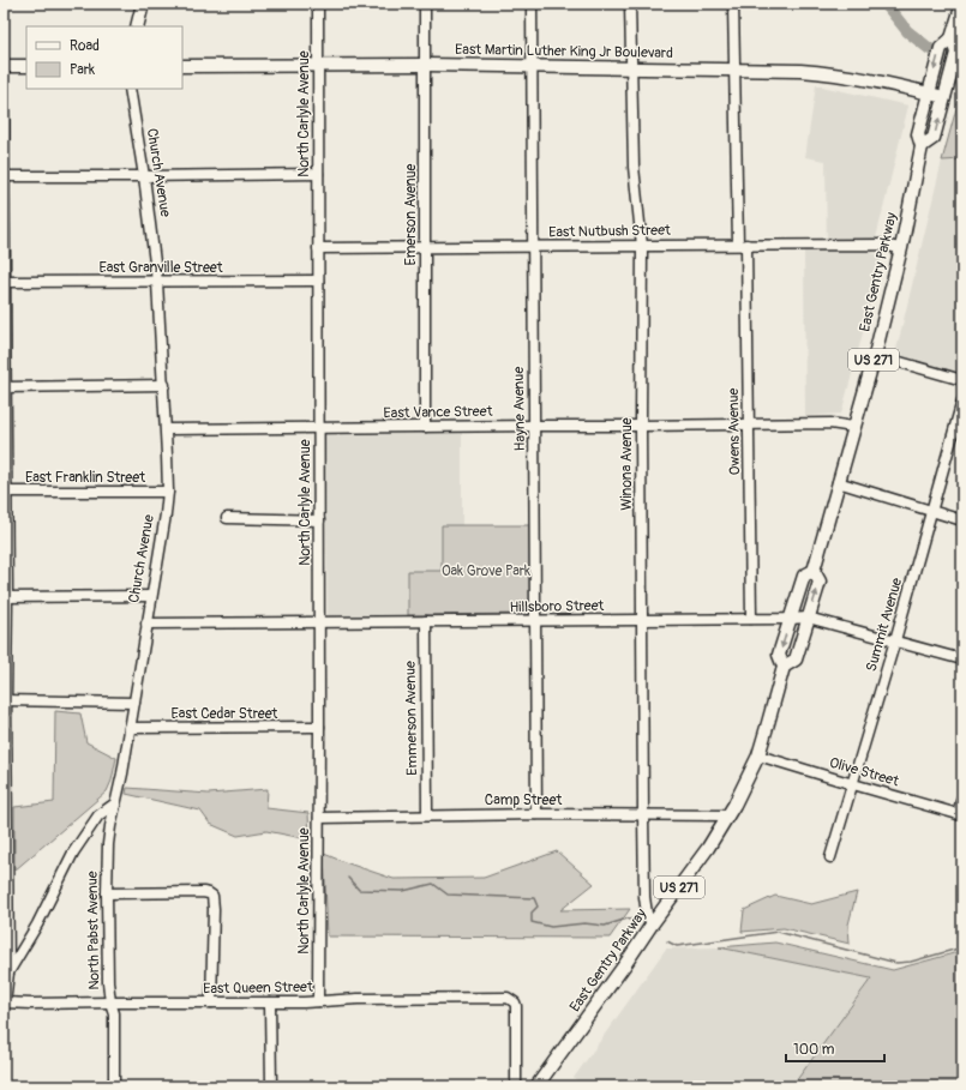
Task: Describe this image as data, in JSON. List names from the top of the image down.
{
  "streets": {
    "main road": ["East Martin Luther King Jr Boulevard", "East Gentry Parkway", "US 271"],
    "street": [
      "North Carlyle Avenue",
      "Church Avenue",
      "Emerson Avenue",
      "East Nutbush Street",
      "East Granville Street",
      "Hayne Avenue",
      "East Vance Street",
      "Owens Avenue",
      "Winona Avenue",
      "East Franklin Street",
      "Hillsboro Street",
      "Summit Avenue",
      "East Cedar Street",
      "Emmerson Avenue",
      "Olive Street",
      "Camp Street",
      "North Pabst Avenue",
      "East Queen Street"
    ]
  },
  "crossings": [
    ["East Martin Luther King Jr Boulevard", "North Carlyle Avenue"],
    ["East Martin Luther King Jr Boulevard", "Emerson Avenue"],
    ["East Martin Luther King Jr Boulevard", "East Gentry Parkway"],
    ["East Martin Luther King Jr Boulevard", "Hayne Avenue"],
    ["East Martin Luther King Jr Boulevard", "Owens Avenue"],
    ["East Martin Luther King Jr Boulevard", "Winona Avenue"],
    ["North Carlyle Avenue", "East Nutbush Street"],
    ["North Carlyle Avenue", "East Granville Street"],
    ["North Carlyle Avenue", "East Vance Street"],
    ["North Carlyle Avenue", "Hillsboro Street"],
    ["North Carlyle Avenue", "East Cedar Street"],
    ["North Carlyle Avenue", "Camp Street"],
    ["North Carlyle Avenue", "East Queen Street"],
    ["Church Avenue", "East Granville Street"],
    ["Church Avenue", "East Vance Street"],
    ["Church Avenue", "East Franklin Street"],
    ["Church Avenue", "Hillsboro Street"],
    ["Church Avenue", "East Cedar Street"],
    ["Church Avenue", "North Pabst Avenue"],
    ["Emerson Avenue", "East Nutbush Street"],
    ["Emerson Avenue", "East Vance Street"],
    ["East Nutbush Street", "East Gentry Parkway"],
    ["East Nutbush Street", "Hayne Avenue"],
    ["East Nutbush Street", "Owens Avenue"],
    ["East Nutbush Street", "Winona Avenue"],
    ["East Gentry Parkway", "East Vance Street"],
    ["East Gentry Parkway", "Winona Avenue"],
    ["East Gentry Parkway", "Hillsboro Street"],
    ["East Gentry Parkway", "Olive Street"],
    ["East Gentry Parkway", "Camp Street"],
    ["Hayne Avenue", "East Vance Street"],
    ["Hayne Avenue", "Hillsboro Street"],
    ["Hayne Avenue", "Camp Street"],
    ["East Vance Street", "Owens Avenue"],
    ["East Vance Street", "Winona Avenue"],
    ["Owens Avenue", "Hillsboro Street"],
    ["Winona Avenue", "Hillsboro Street"],
    ["Winona Avenue", "Camp Street"],
    ["Hillsboro Street", "Summit Avenue"],
    ["Hillsboro Street", "Emmerson Avenue"],
    ["Summit Avenue", "Olive Street"],
    ["Emmerson Avenue", "Camp Street"],
    ["North Pabst Avenue", "East Queen Street"]
  ],
  "parks": ["Oak Grove Park"],
  "legend": ["Road", "Park"],
  "scale_bar": "100 m"
}
